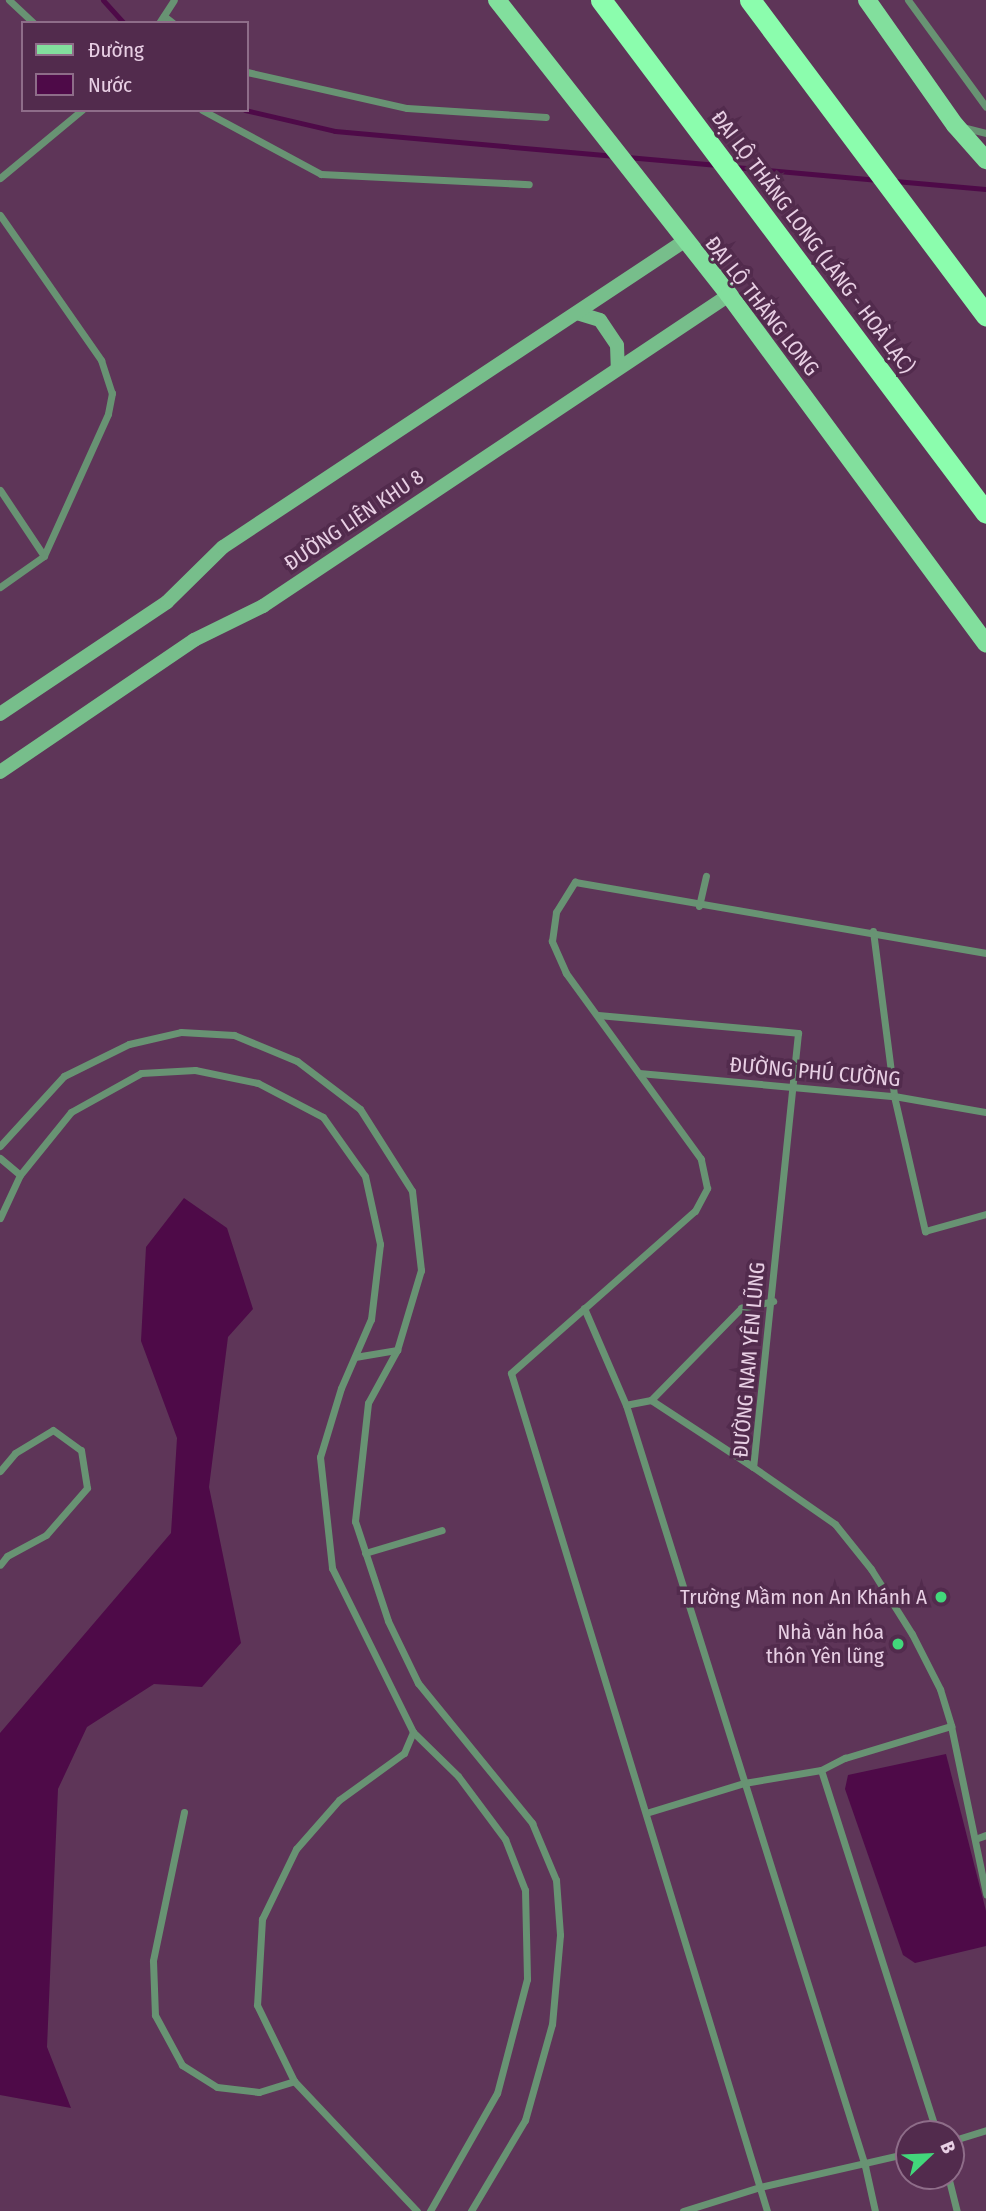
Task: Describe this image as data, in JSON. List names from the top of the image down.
{
  "streets": {
    "highway": ["ĐẠI LỘ THĂNG LONG (LÁNG - HOÀ LẠC)"],
    "main road": ["ĐẠI LỘ THĂNG LONG"],
    "street": ["ĐƯỜNG LIÊN KHU 8", "ĐƯỜNG PHÚ CƯỜNG", "ĐƯỜNG NAM YÊN LŨNG"]
  },
  "crossings": [
    ["ĐẠI LỘ THĂNG LONG", "ĐƯỜNG LIÊN KHU 8"],
    ["ĐƯỜNG PHÚ CƯỜNG", "ĐƯỜNG NAM YÊN LŨNG"]
  ],
  "places": ["Trường Mầm non An Khánh A", "Nhà văn hóa thôn Yên lũng"],
  "legend": ["Đường", "Nước"],
  "north": "top right"
}
